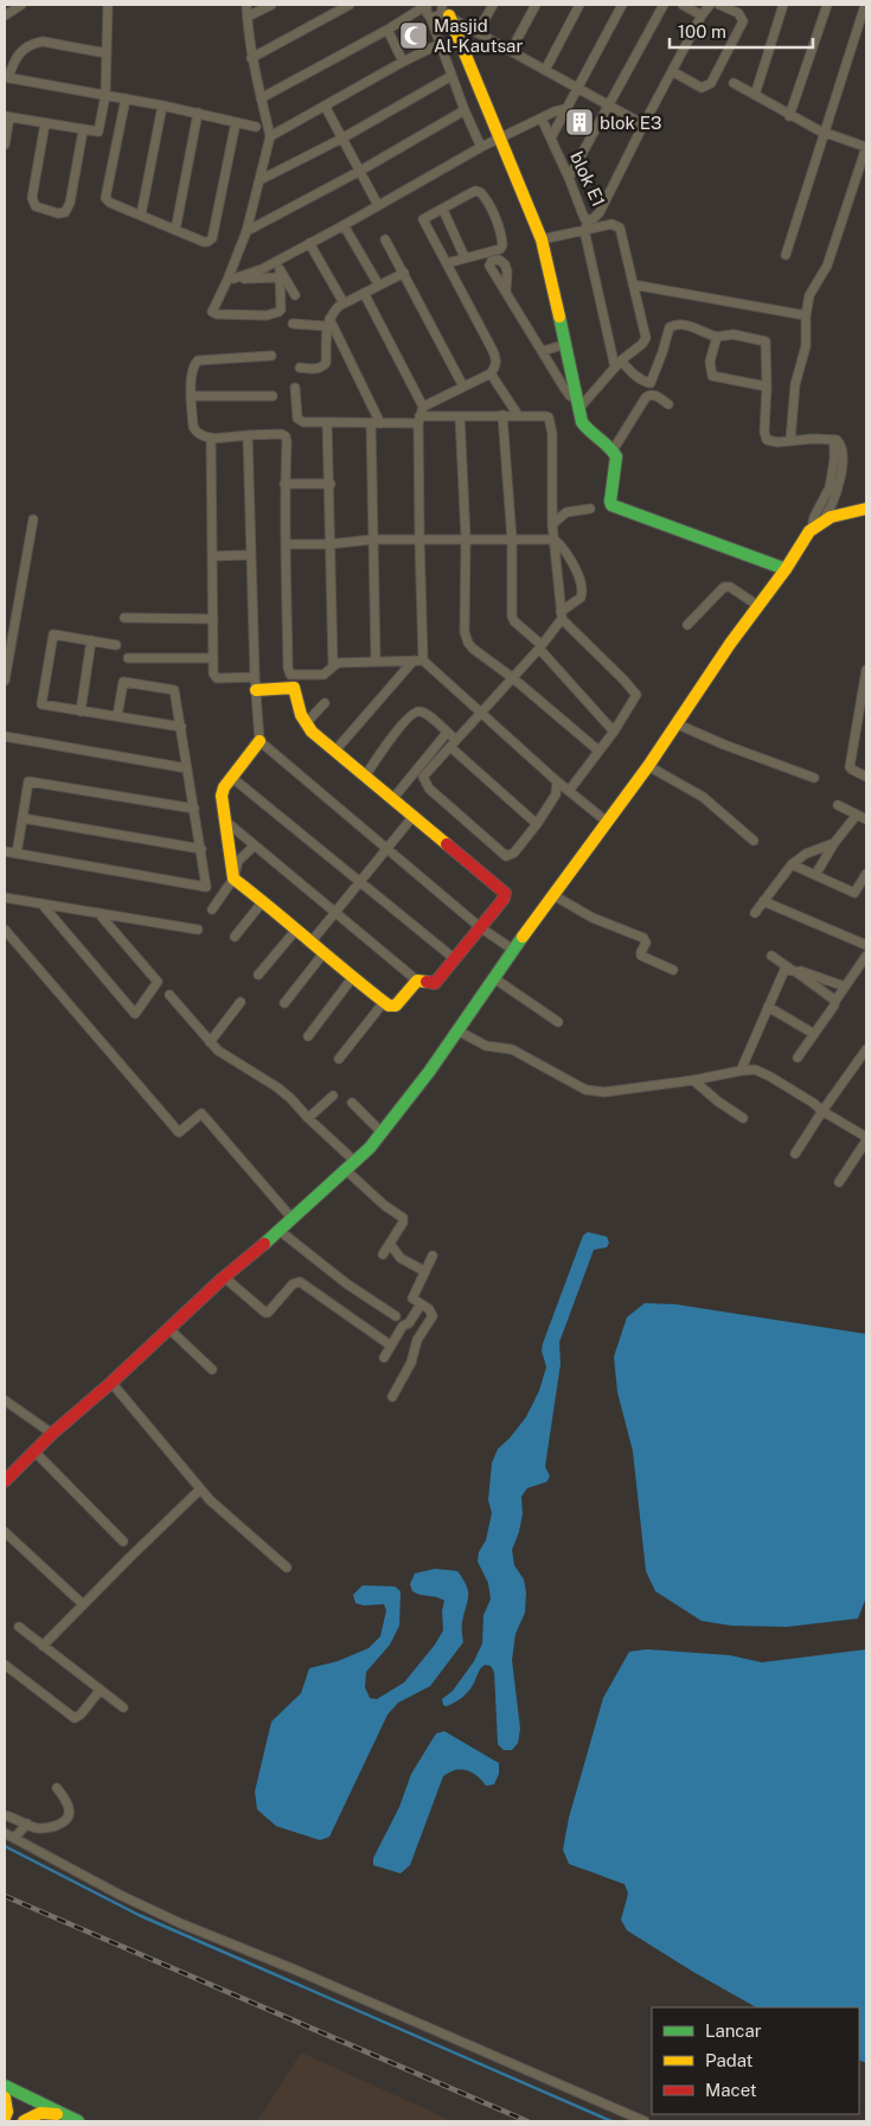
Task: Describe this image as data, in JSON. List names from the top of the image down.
{
  "streets": {
    "street": ["blok E1"]
  },
  "places": {
    "mosque": ["Masjid Al-Kautsar"],
    "building": ["blok E3"]
  },
  "legend": ["Lancar", "Padat", "Macet"],
  "scale_bar": "100 m"
}
